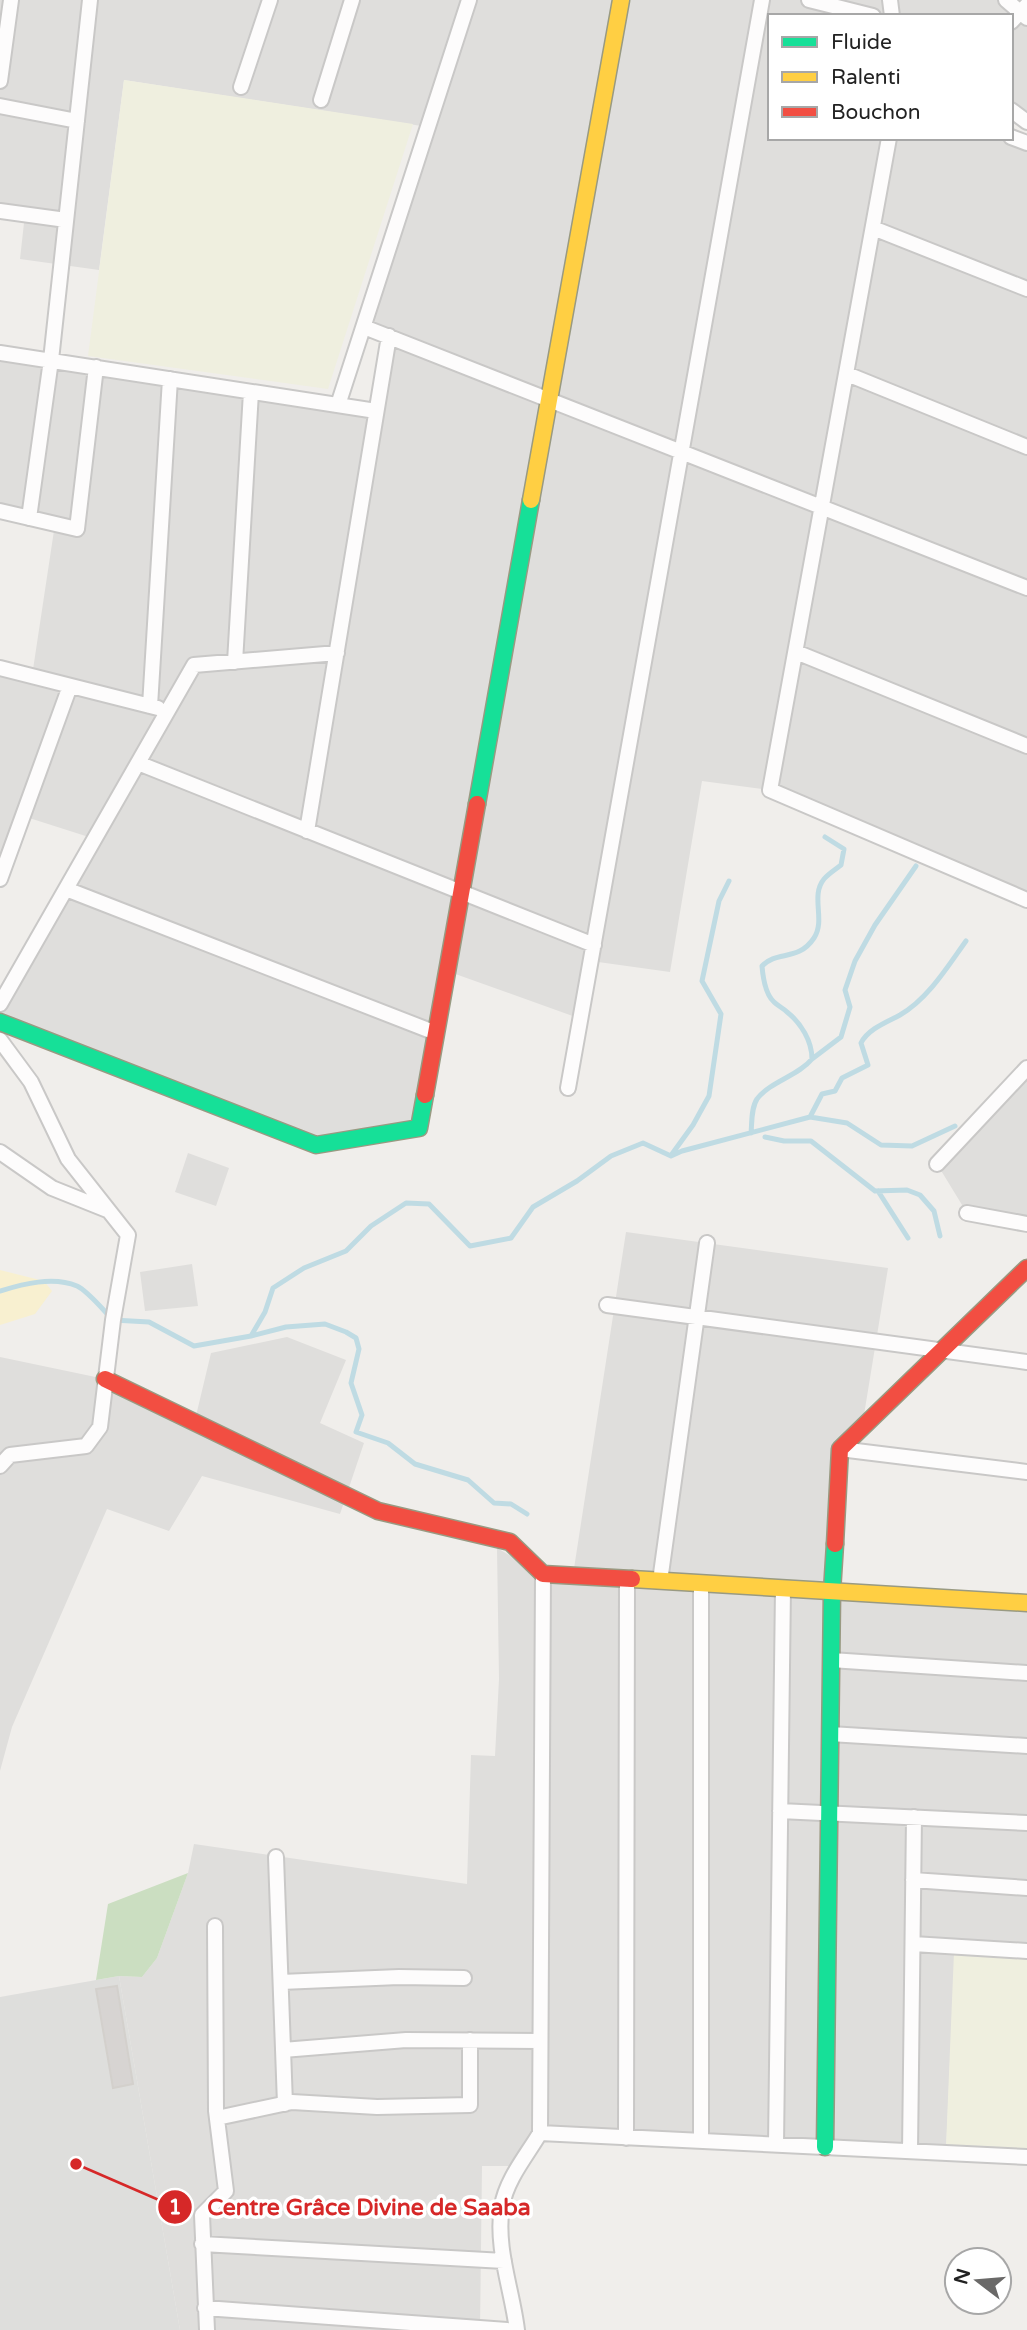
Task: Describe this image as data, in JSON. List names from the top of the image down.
{
  "places": ["Centre Grâce Divine de Saaba"],
  "legend": ["Fluide", "Ralenti", "Bouchon"],
  "north": "left"
}
